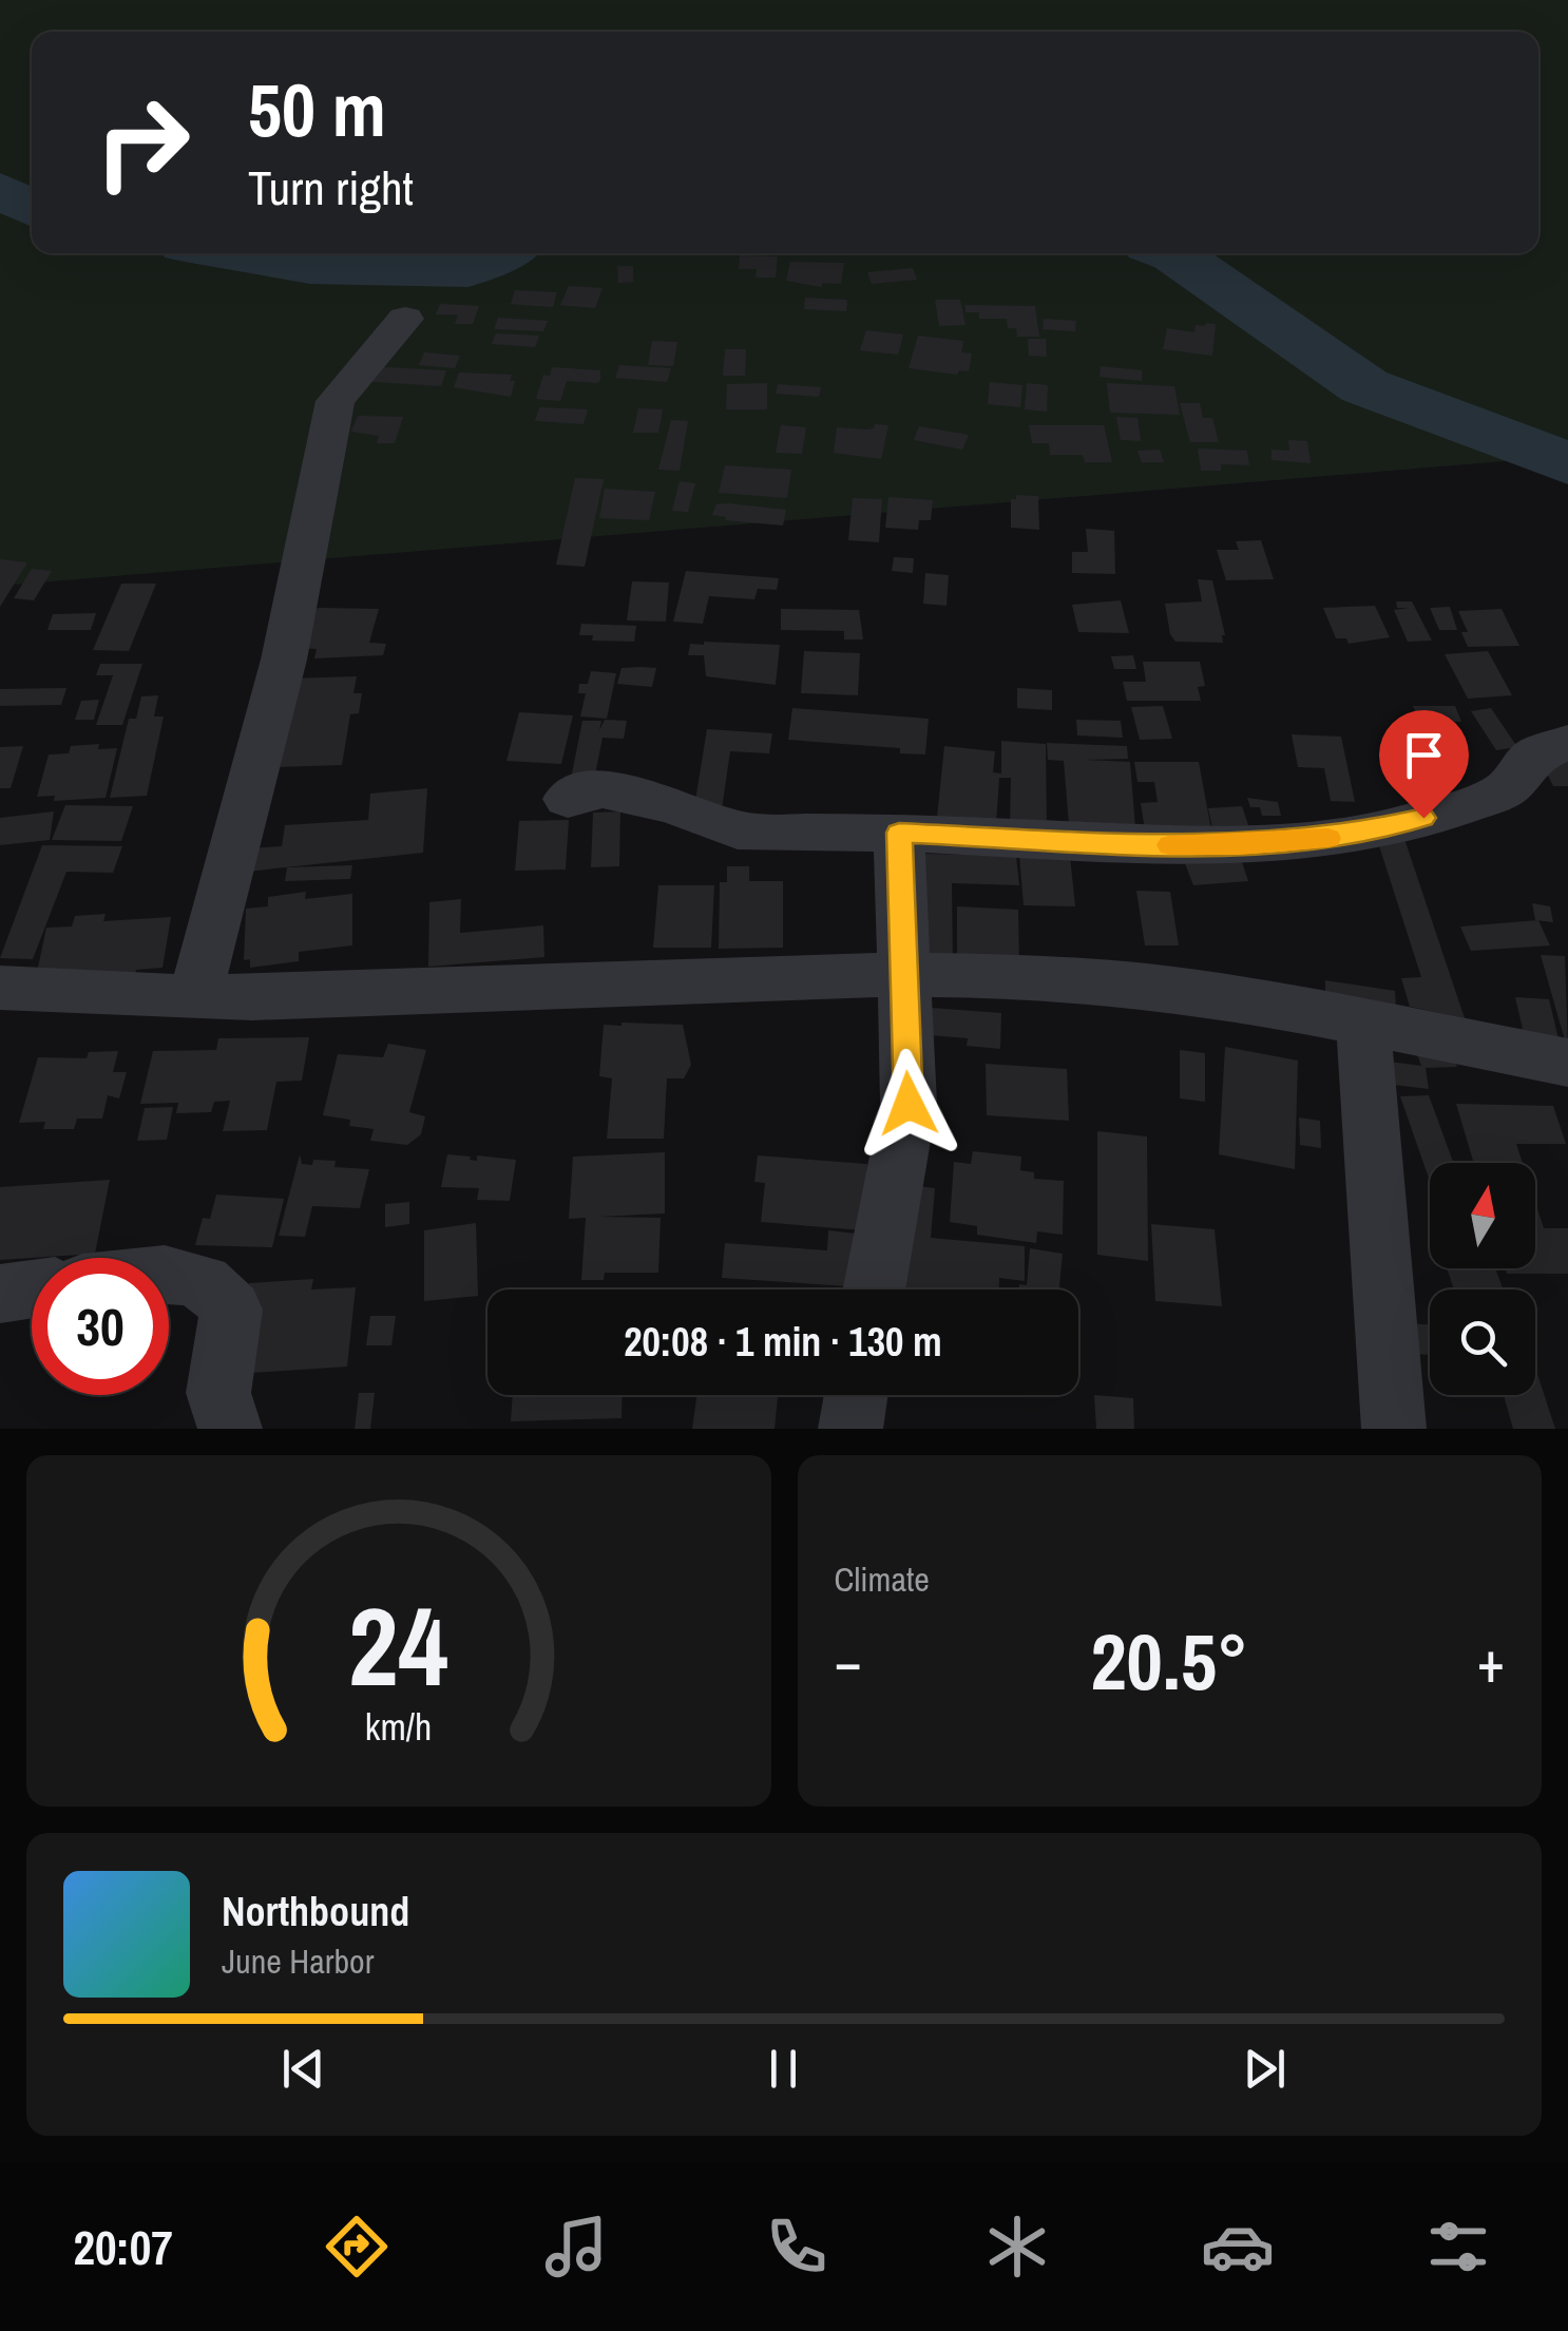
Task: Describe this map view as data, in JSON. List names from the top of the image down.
{
  "north": "top",
  "page": {
    "turn": ["50 m", "Turn right"],
    "limit": "30",
    "trip": "20:08 · 1 min · 130 m",
    "tile": "Climate",
    "heat": ["−", "20.5°", "+"],
    "song": ["Northbound", "June Harbor"],
    "tabs": "20:07",
    "gauge": ["24", "km/h"]
  }
}
